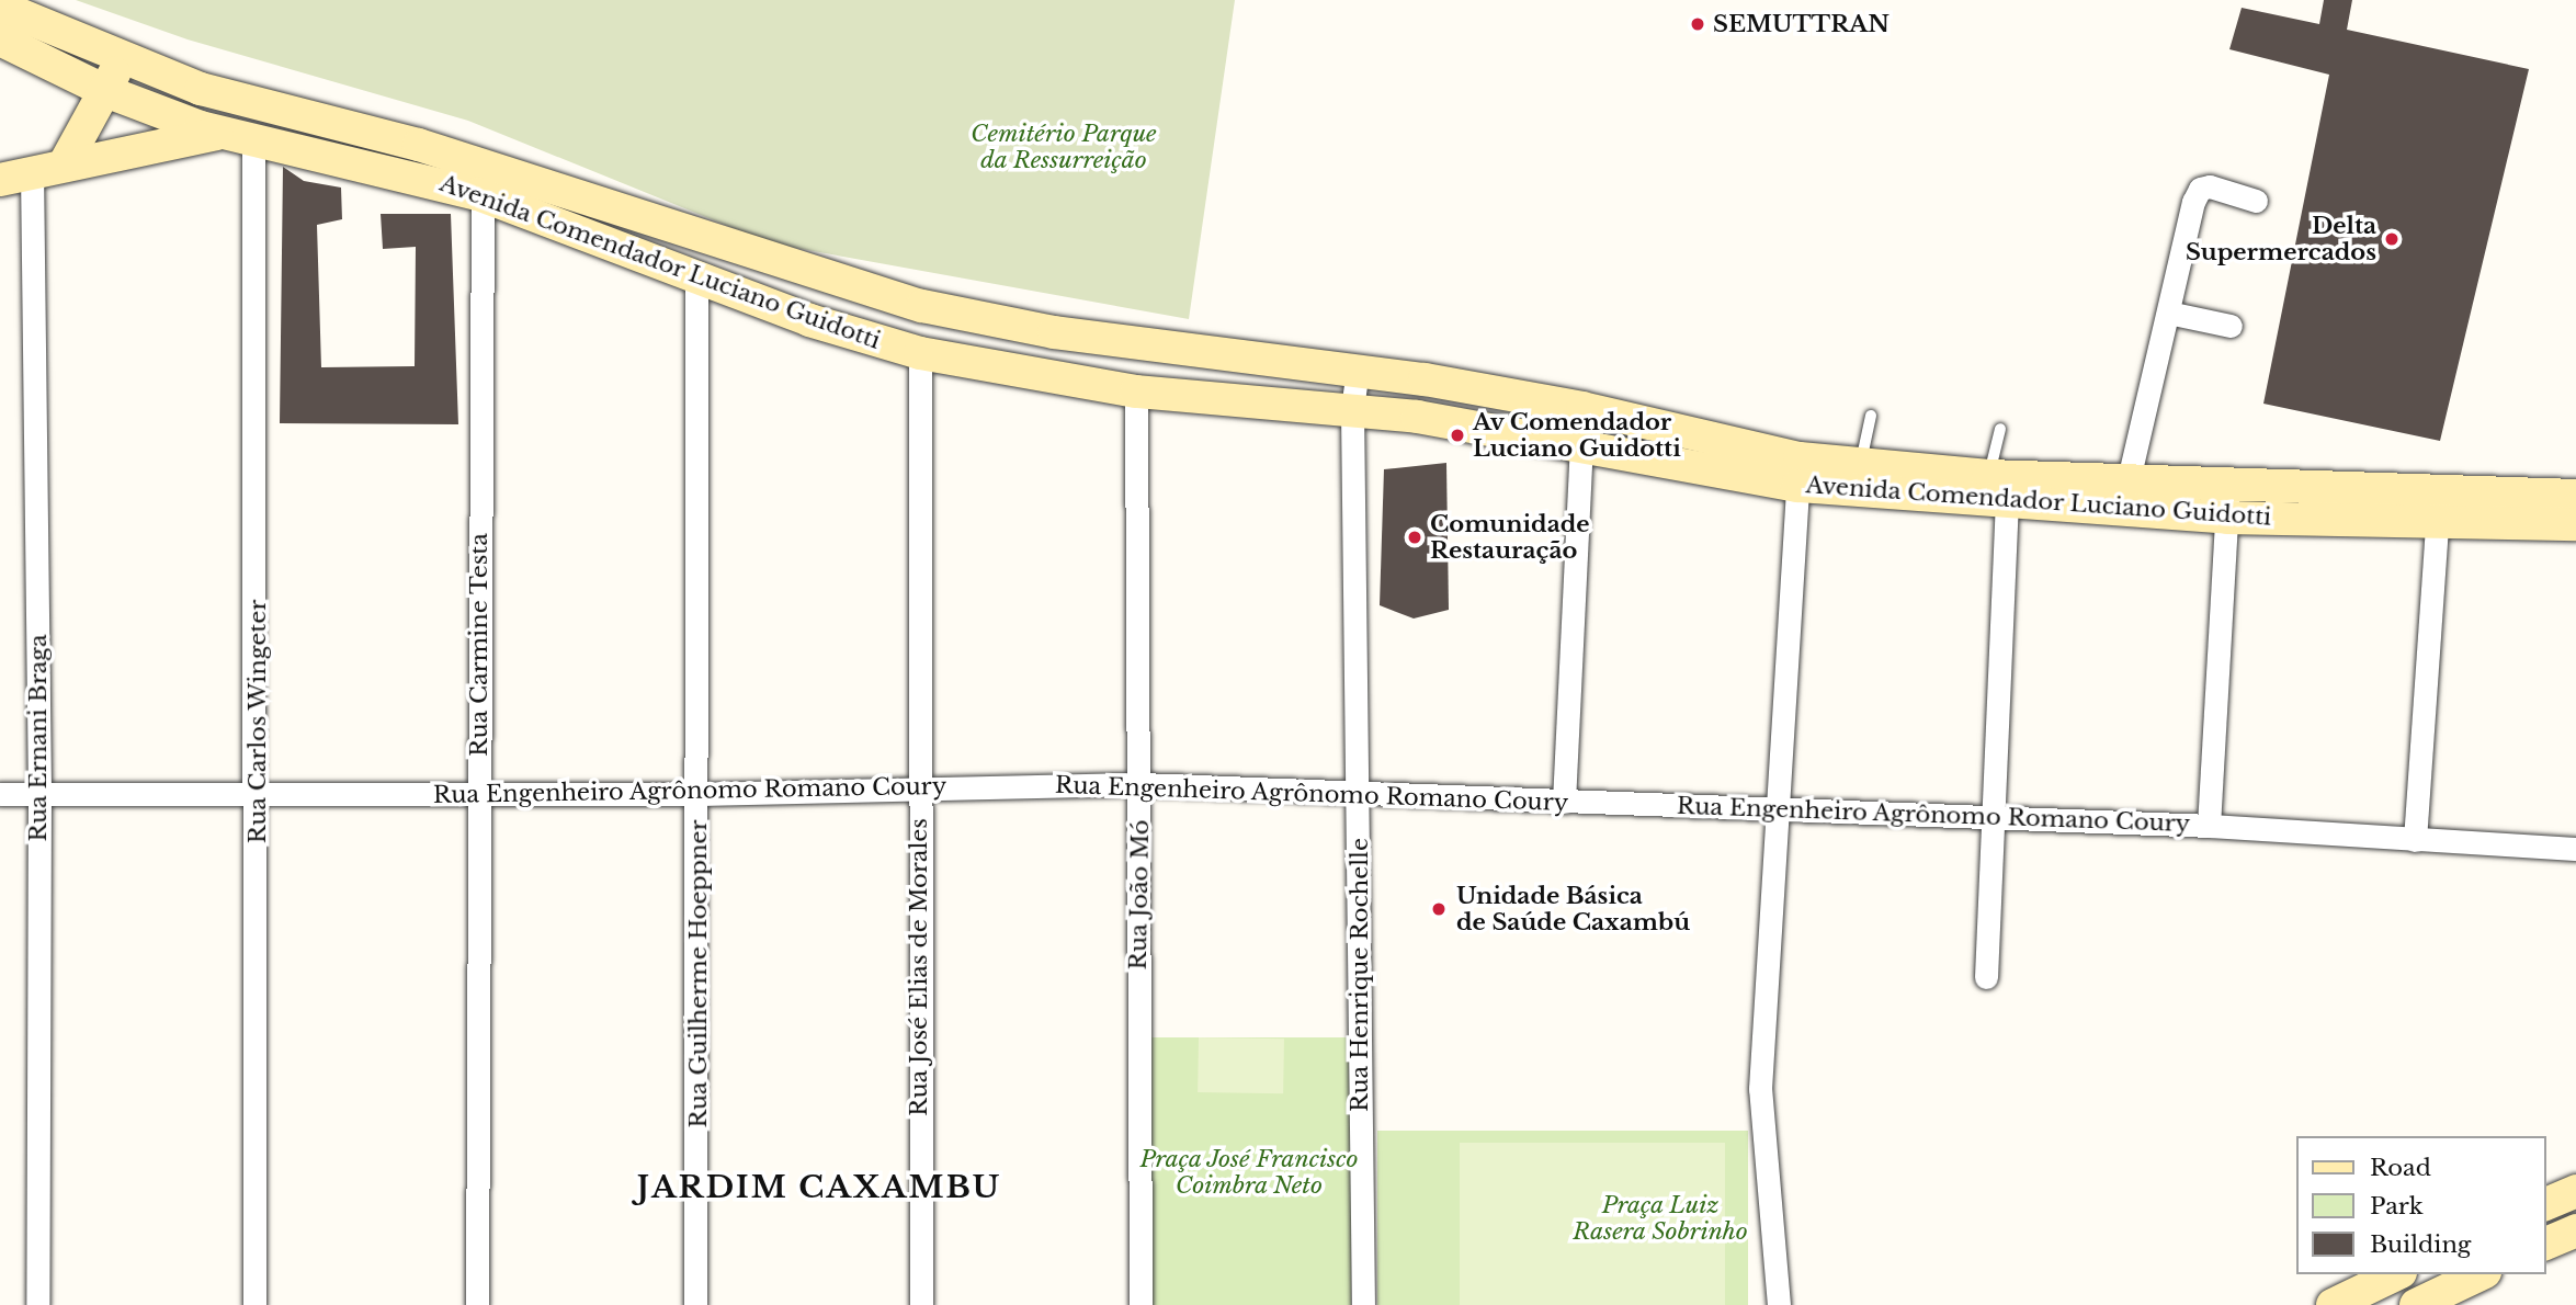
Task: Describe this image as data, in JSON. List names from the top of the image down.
{
  "streets": {
    "main road": ["Avenida Comendador Luciano Guidotti"],
    "street": [
      "Rua Carmine Testa",
      "Rua Carlos Wingeter",
      "Rua Ernani Braga",
      "Rua Engenheiro Agrônomo Romano Coury",
      "Rua João Mó",
      "Rua José Elias de Morales",
      "Rua Guilherme Hoeppner",
      "Rua Henrique Rochelle"
    ]
  },
  "crossings": [
    ["Avenida Comendador Luciano Guidotti", "Rua Carmine Testa"],
    ["Avenida Comendador Luciano Guidotti", "Rua Carlos Wingeter"],
    ["Avenida Comendador Luciano Guidotti", "Rua João Mó"],
    ["Avenida Comendador Luciano Guidotti", "Rua José Elias de Morales"],
    ["Avenida Comendador Luciano Guidotti", "Rua Guilherme Hoeppner"],
    ["Avenida Comendador Luciano Guidotti", "Rua Henrique Rochelle"],
    ["Rua Carmine Testa", "Rua Engenheiro Agrônomo Romano Coury"],
    ["Rua Carlos Wingeter", "Rua Engenheiro Agrônomo Romano Coury"],
    ["Rua Ernani Braga", "Rua Engenheiro Agrônomo Romano Coury"],
    ["Rua Engenheiro Agrônomo Romano Coury", "Rua João Mó"],
    ["Rua Engenheiro Agrônomo Romano Coury", "Rua José Elias de Morales"],
    ["Rua Engenheiro Agrônomo Romano Coury", "Rua Guilherme Hoeppner"],
    ["Rua Engenheiro Agrônomo Romano Coury", "Rua Henrique Rochelle"]
  ],
  "districts": ["JARDIM CAXAMBU"],
  "parks": ["Cemitério Parque da Ressurreição", "Praça José Francisco Coimbra Neto", "Praça Luiz Rasera Sobrinho"],
  "places": [
    "SEMUTTRAN",
    "Delta Supermercados",
    "Av Comendador Luciano Guidotti",
    "Comunidade Restauração",
    "Unidade Básica de Saúde Caxambú"
  ],
  "legend": ["Road", "Park", "Building"]
}
